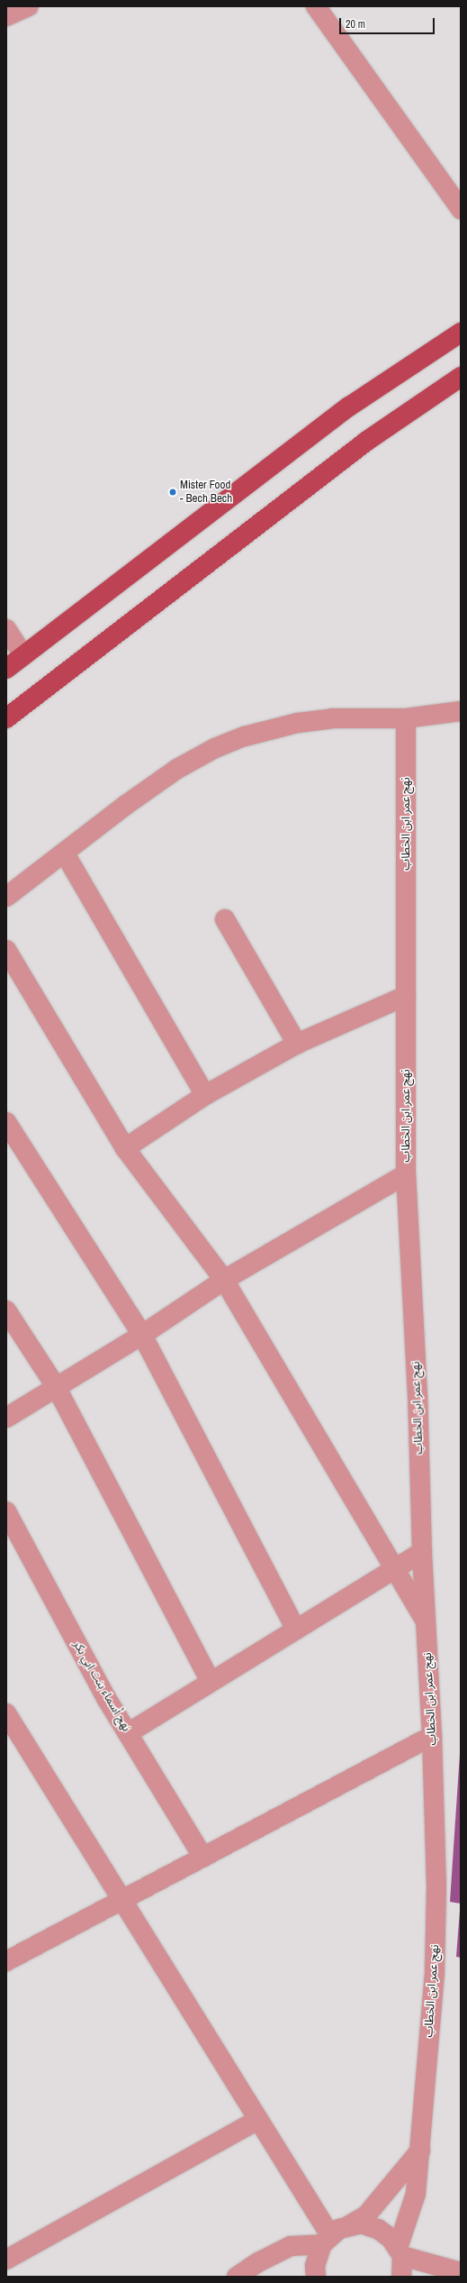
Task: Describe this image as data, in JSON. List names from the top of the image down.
{
  "streets": {
    "street": ["نهج عمر ابن الخطاب", "نهج أسماء بنت ابي بكر"]
  },
  "places": ["Mister Food - Bech Bech"],
  "scale_bar": "20 m"
}
